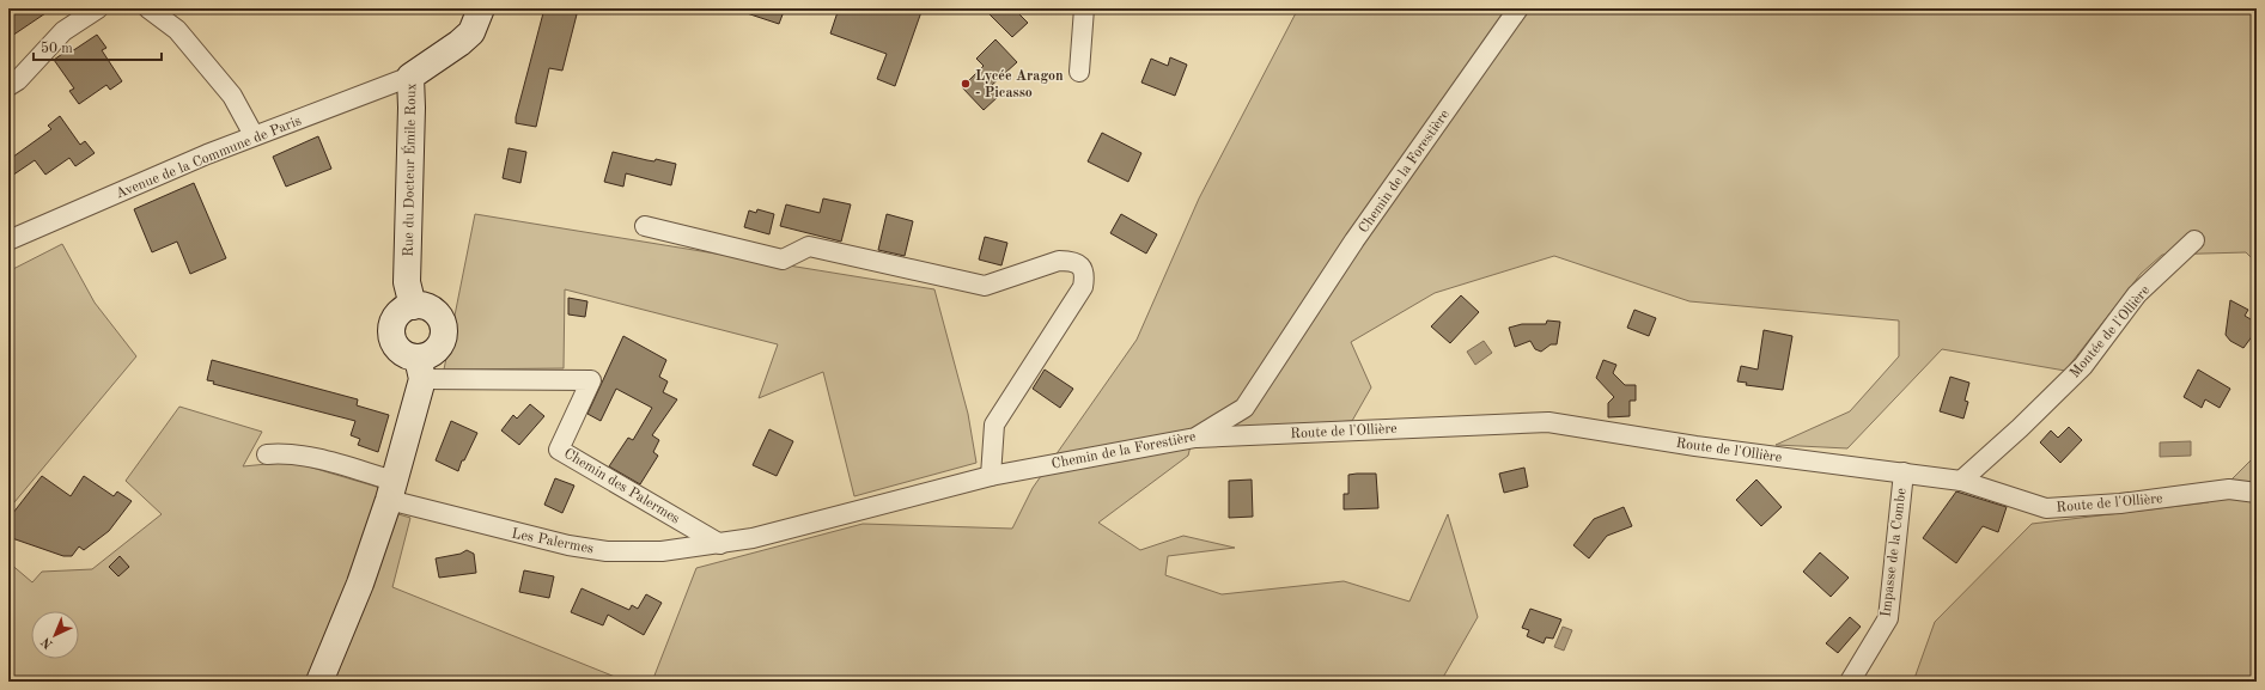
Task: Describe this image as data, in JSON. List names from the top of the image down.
{
  "streets": {
    "street": [
      "Avenue de la Commune de Paris",
      "Rue du Docteur Émile Roux",
      "Chemin de la Forestière",
      "Montée de l'Ollière",
      "Route de l'Ollière",
      "Chemin des Palermes",
      "Les Palermes",
      "Impasse de la Combe"
    ]
  },
  "crossings": [
    ["Avenue de la Commune de Paris", "Rue du Docteur Émile Roux"],
    ["Rue du Docteur Émile Roux", "Chemin des Palermes"],
    ["Chemin de la Forestière", "Route de l'Ollière"],
    ["Chemin de la Forestière", "Chemin des Palermes"],
    ["Chemin de la Forestière", "Les Palermes"],
    ["Montée de l'Ollière", "Route de l'Ollière"],
    ["Route de l'Ollière", "Impasse de la Combe"],
    ["Chemin des Palermes", "Les Palermes"]
  ],
  "places": ["Lycée Aragon - Picasso"],
  "scale_bar": "50 m",
  "north": "bottom left"
}
